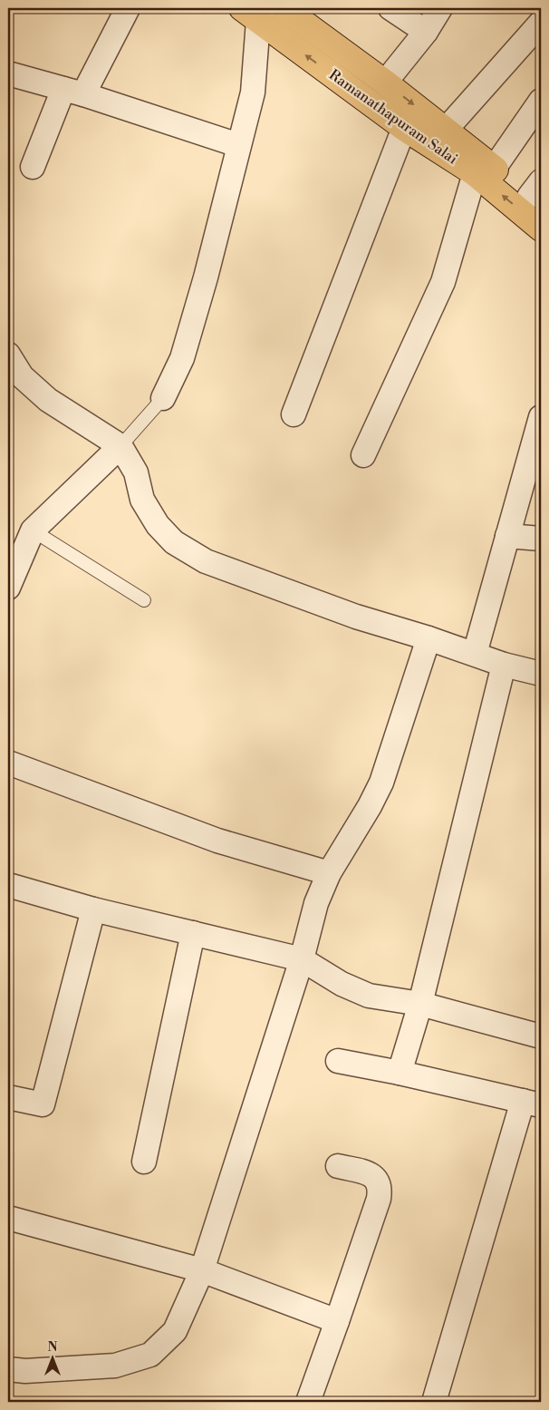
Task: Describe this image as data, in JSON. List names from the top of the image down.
{
  "streets": {
    "highway": ["Ramanathapuram Salai"]
  },
  "north": "top"
}
